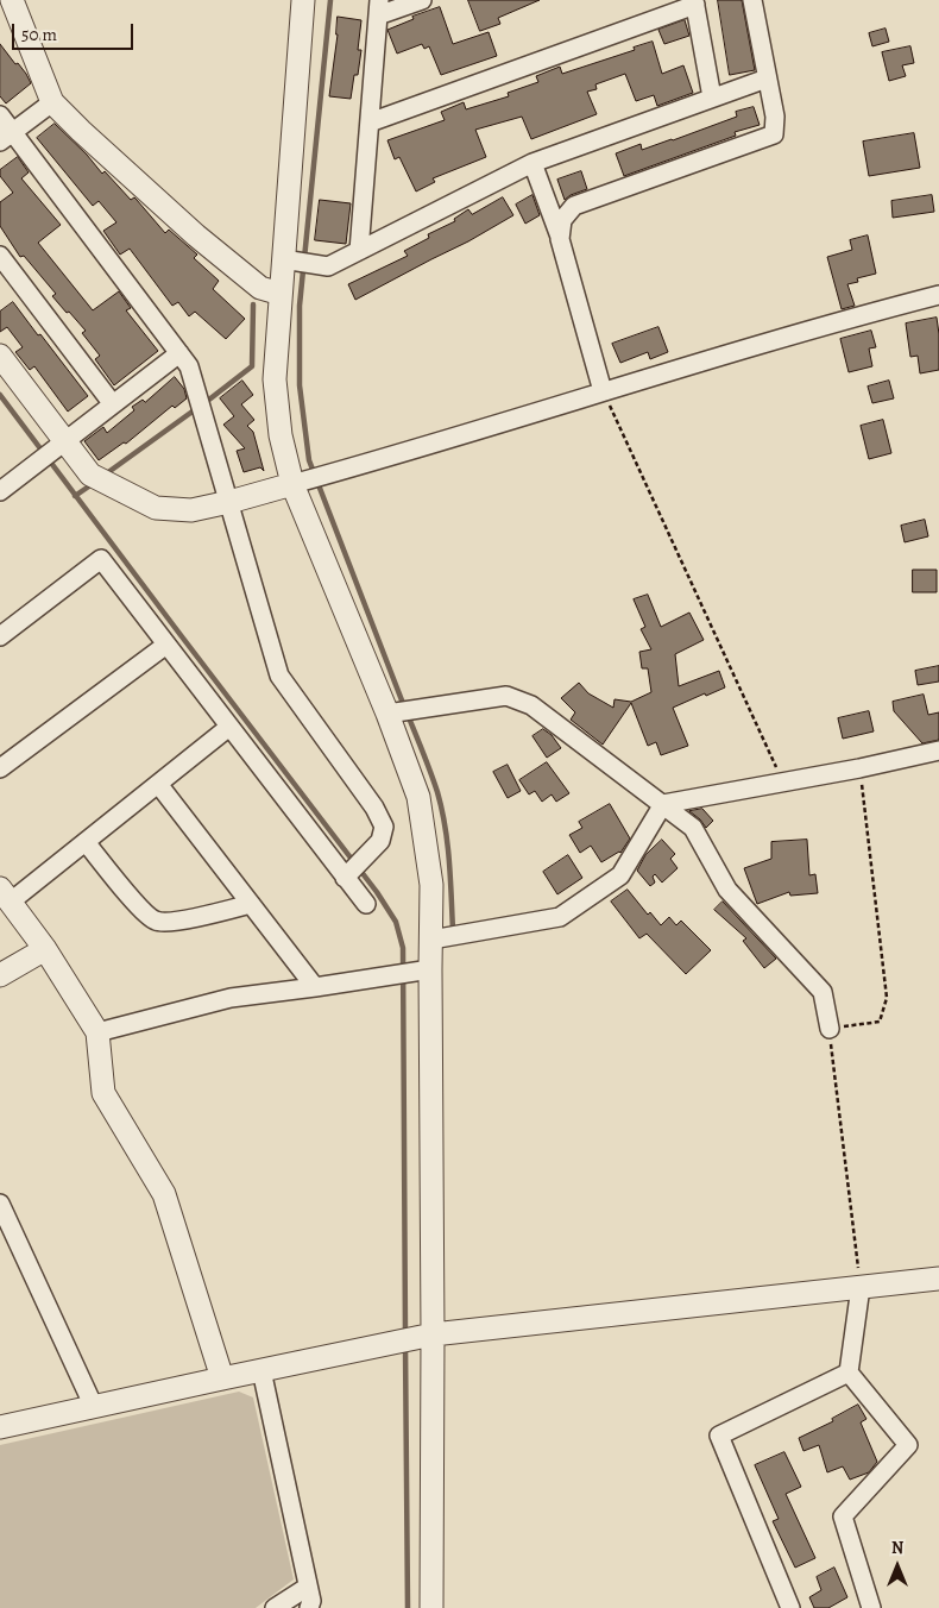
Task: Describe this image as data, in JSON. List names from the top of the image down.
{
  "scale_bar": "50 m",
  "north": "top"
}
